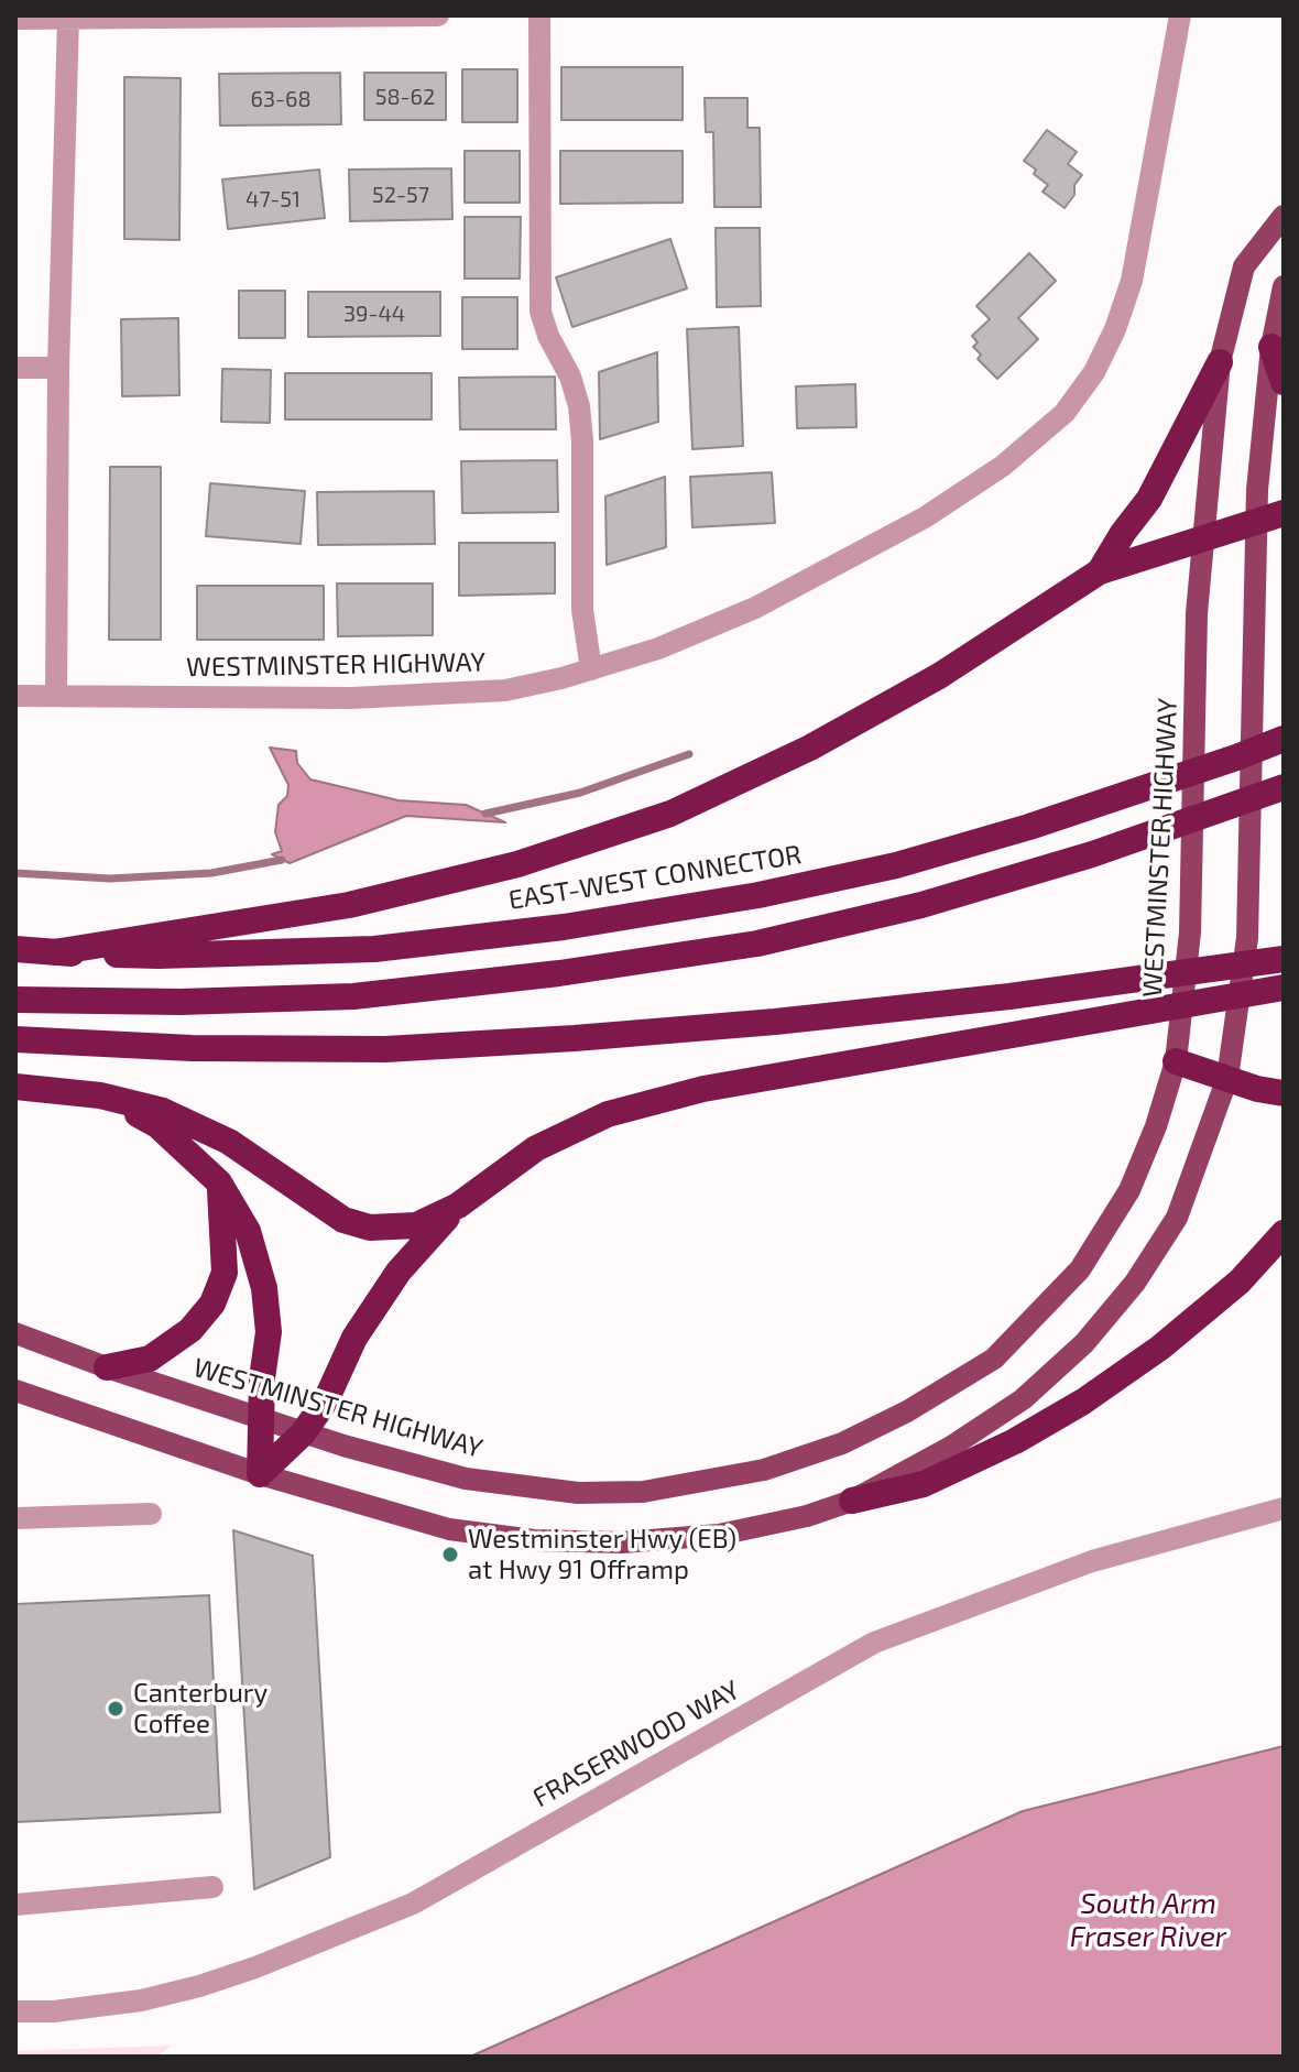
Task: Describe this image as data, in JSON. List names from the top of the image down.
{
  "streets": {
    "highway": ["EAST-WEST CONNECTOR"],
    "main road": ["WESTMINSTER HIGHWAY"],
    "street": ["FRASERWOOD WAY"]
  },
  "water": ["South Arm Fraser River"],
  "places": ["Westminster Hwy (EB) at Hwy 91 Offramp", "Canterbury Coffee"],
  "house_numbers": [
    "58-62",
    "63-68",
    "52-57",
    "47-51",
    "39-44"
  ]
}
